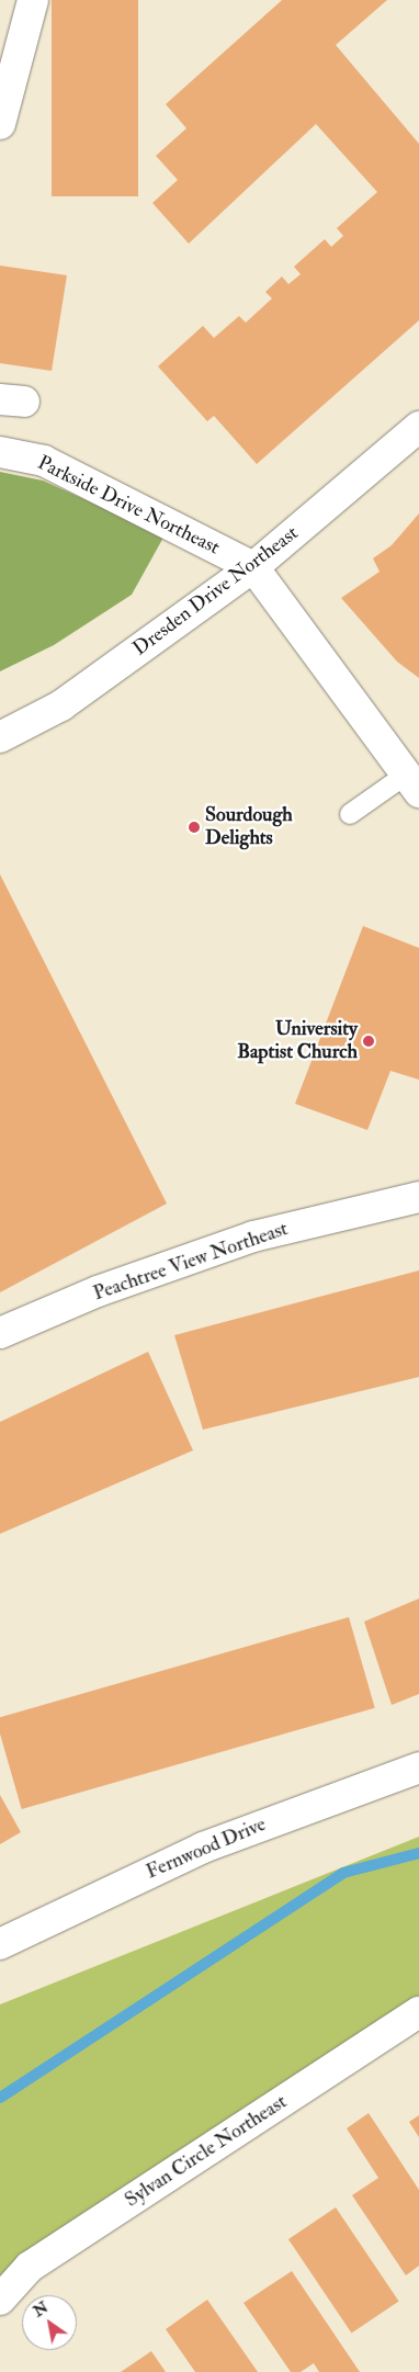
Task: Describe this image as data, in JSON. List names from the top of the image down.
{
  "streets": {
    "street": [
      "Parkside Drive Northeast",
      "Dresden Drive Northeast",
      "Peachtree View Northeast",
      "Fernwood Drive",
      "Sylvan Circle Northeast"
    ]
  },
  "crossings": [
    ["Parkside Drive Northeast", "Dresden Drive Northeast"]
  ],
  "places": ["Sourdough Delights", "University Baptist Church"],
  "north": "top left"
}
